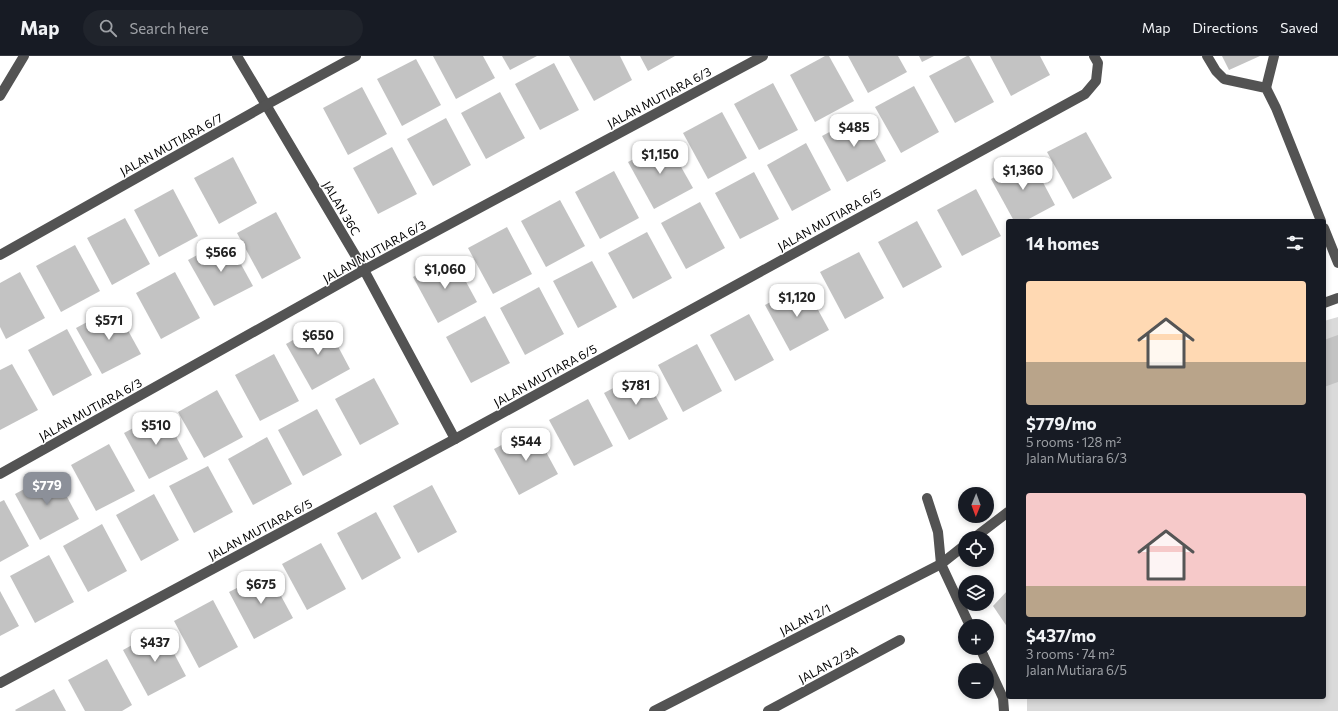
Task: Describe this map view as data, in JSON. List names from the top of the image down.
{
  "streets": {
    "street": [
      "JALAN MUTIARA 6/3",
      "JALAN MUTIARA 6/7",
      "JALAN 36C",
      "JALAN MUTIARA 6/5",
      "JALAN 2/1",
      "JALAN 2/3A"
    ]
  },
  "crossings": [
    ["JALAN MUTIARA 6/3", "JALAN 36C"],
    ["JALAN MUTIARA 6/7", "JALAN 36C"],
    ["JALAN 36C", "JALAN MUTIARA 6/5"]
  ],
  "north": "bottom",
  "page": {
    "header": "Map",
    "search": "Search here",
    "nav": ["Map", "Directions", "Saved"],
    "price": [
      "$485",
      "$1,150",
      "$1,360",
      "$566",
      "$1,060",
      "$1,120",
      "$571",
      "$650",
      "$781",
      "$510",
      "$544",
      "$779",
      "$675",
      "$437"
    ],
    "heading": "14 homes",
    "list": [
      {
        "name": "$779/mo",
        "note": "5 rooms · 128 m² · Jalan Mutiara 6/3"
      },
      {
        "name": "$437/mo",
        "note": "3 rooms · 74 m² · Jalan Mutiara 6/5"
      }
    ],
    "map_buttons": ["+", "−"]
  }
}
